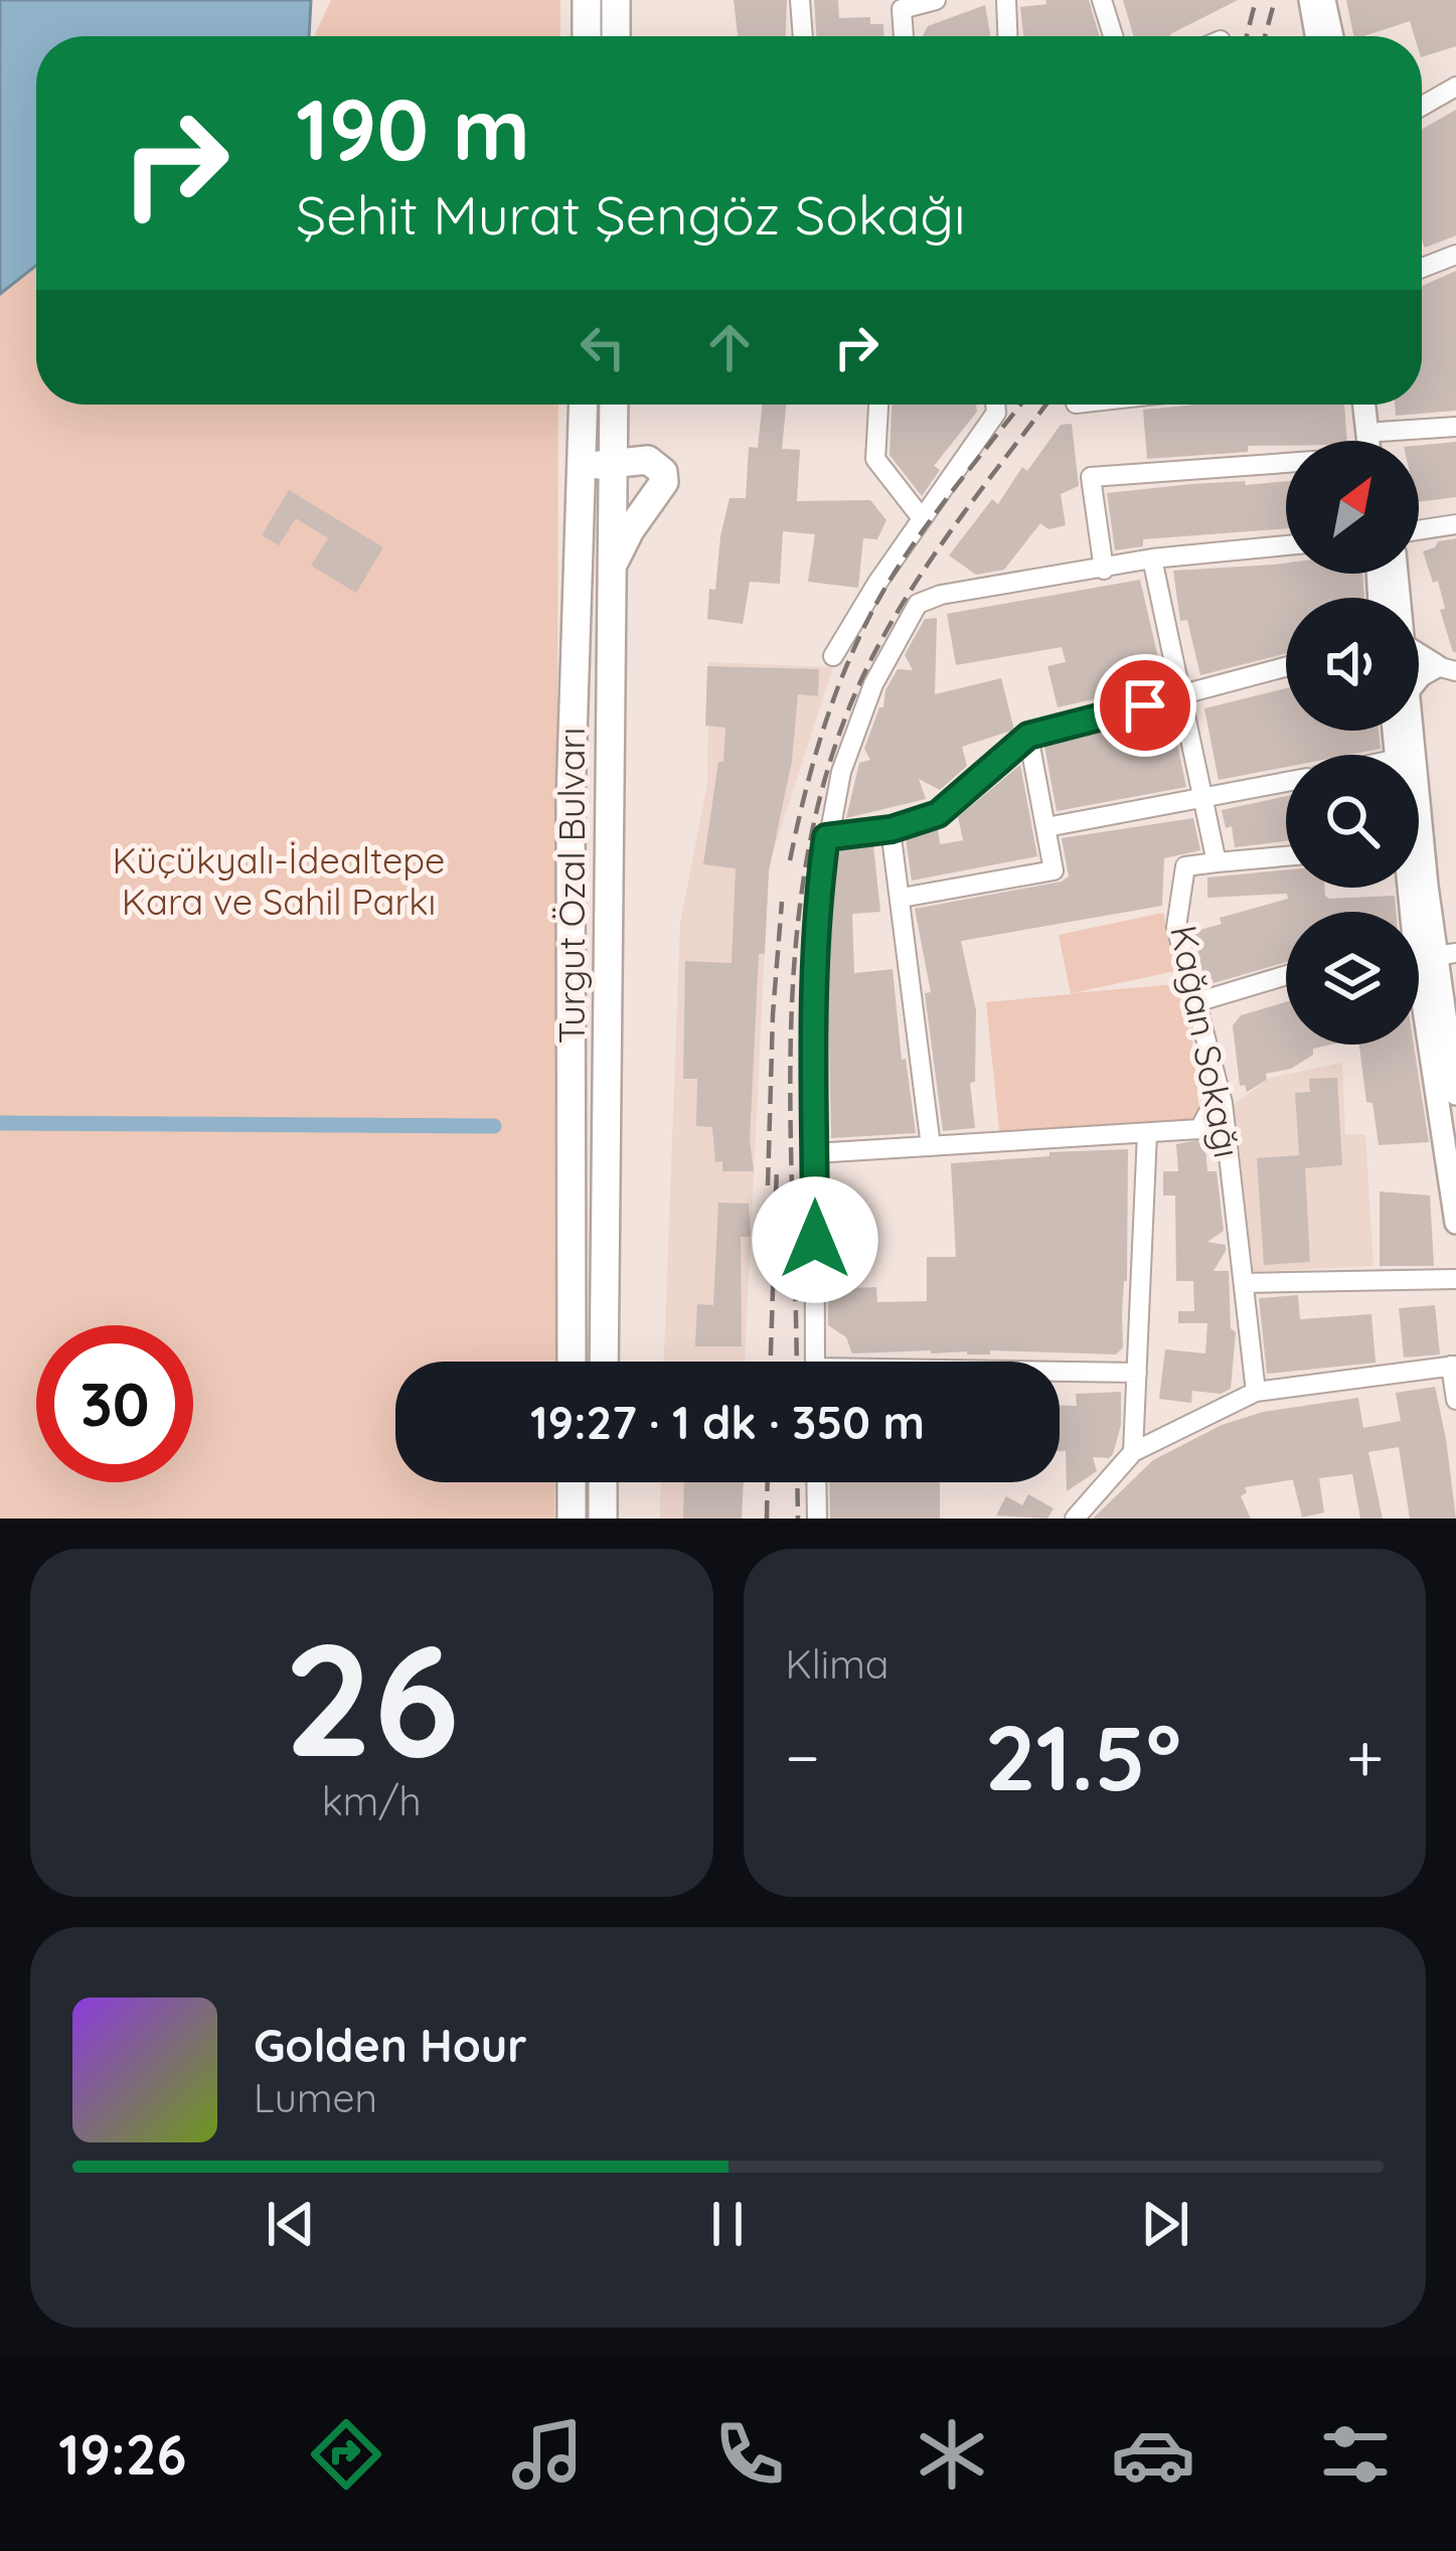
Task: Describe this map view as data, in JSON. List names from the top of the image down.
{
  "streets": {
    "highway": ["Turgut Özal Bulvarı"],
    "street": ["Kağan Sokağı"]
  },
  "parks": ["Küçükyalı-İdealtepe Kara ve Sahil Parkı"],
  "north": "top right",
  "page": {
    "turn": ["190 m", "Şehit Murat Şengöz Sokağı"],
    "limit": "30",
    "trip": "19:27 · 1 dk · 350 m",
    "tile": [
      ["26", "km/h"],
      "Klima"
    ],
    "heat": ["−", "21.5°", "+"],
    "song": ["Golden Hour", "Lumen"],
    "tabs": "19:26"
  }
}
